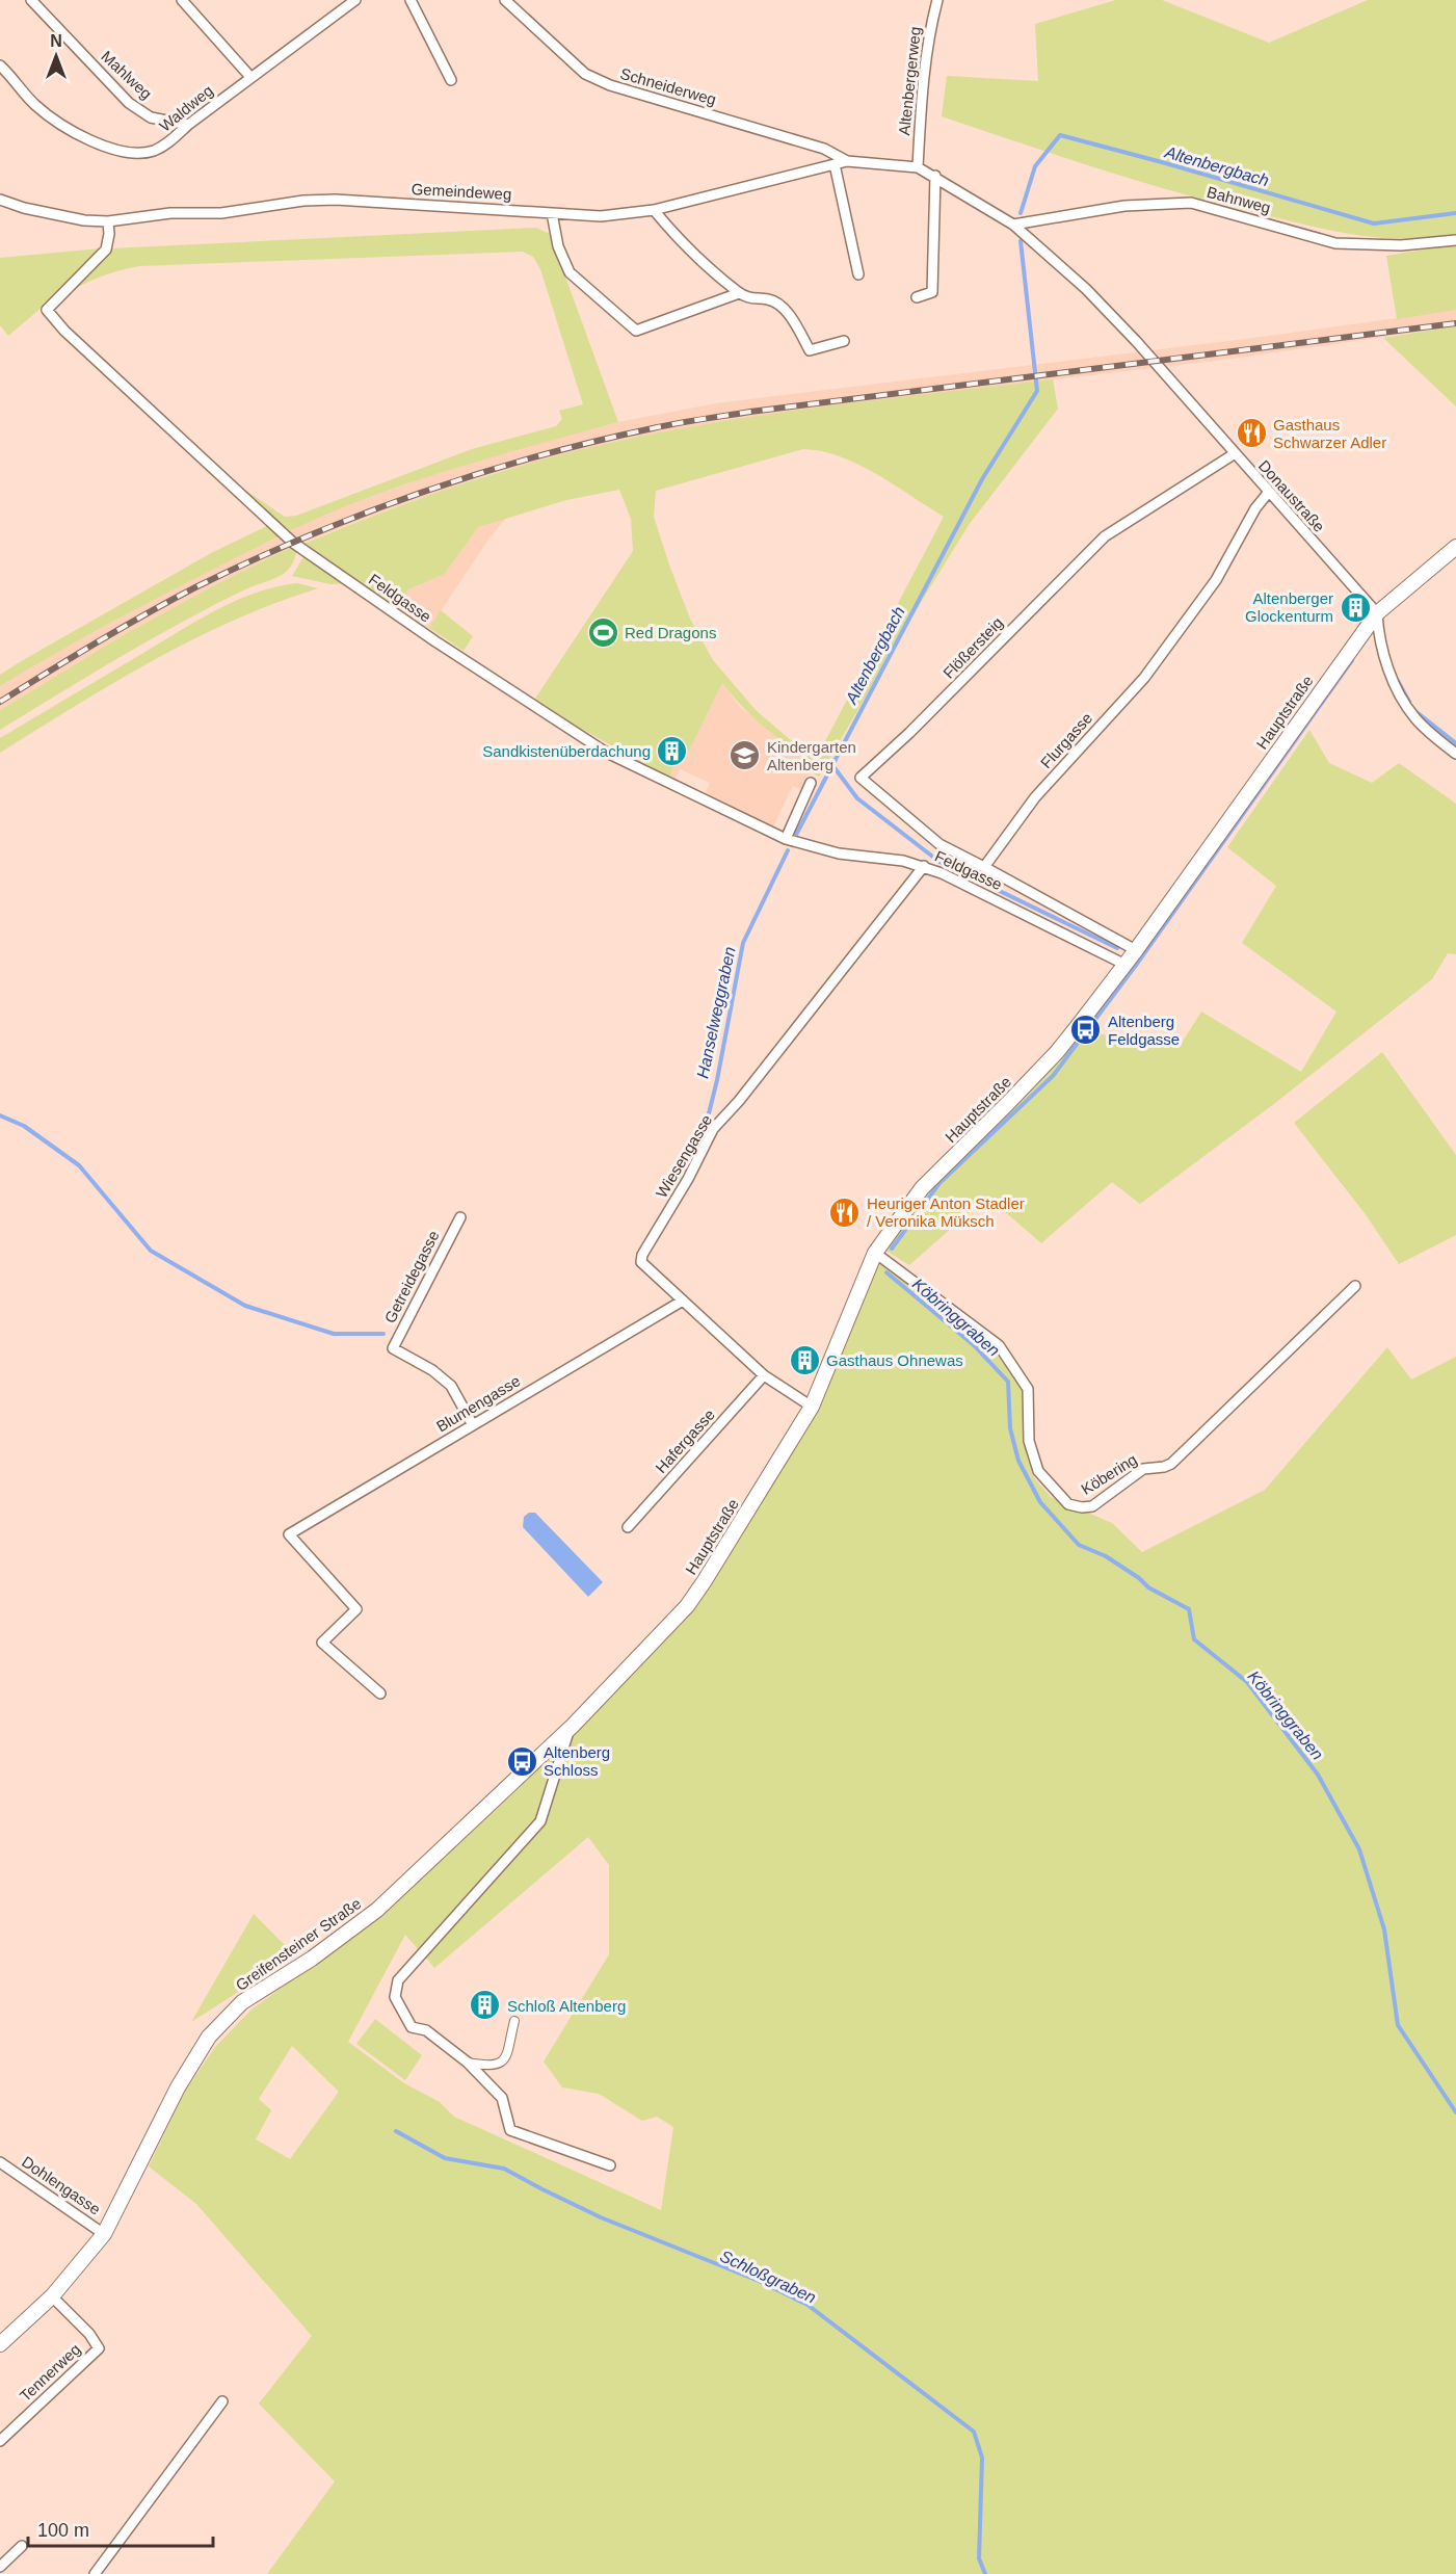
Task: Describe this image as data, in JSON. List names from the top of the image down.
{
  "streets": {
    "main road": ["Hauptstraße", "Greifensteiner Straße"],
    "street": [
      "Mahlweg",
      "Altenbergerweg",
      "Schneiderweg",
      "Waldweg",
      "Gemeindeweg",
      "Bahnweg",
      "Donaustraße",
      "Feldgasse",
      "Flößersteig",
      "Flurgasse",
      "Wiesengasse",
      "Getreidegasse",
      "Blumengasse",
      "Hafergasse",
      "Köbering",
      "Dohlengasse",
      "Tennerweg"
    ]
  },
  "crossings": [
    ["Mahlweg", "Waldweg"],
    ["Altenbergerweg", "Gemeindeweg"],
    ["Altenbergerweg", "Donaustraße"],
    ["Schneiderweg", "Gemeindeweg"],
    ["Gemeindeweg", "Donaustraße"],
    ["Gemeindeweg", "Feldgasse"],
    ["Bahnweg", "Donaustraße"],
    ["Donaustraße", "Flößersteig"],
    ["Donaustraße", "Hauptstraße"],
    ["Donaustraße", "Flurgasse"],
    ["Feldgasse", "Hauptstraße"],
    ["Feldgasse", "Wiesengasse"],
    ["Flößersteig", "Flurgasse"],
    ["Hauptstraße", "Wiesengasse"],
    ["Hauptstraße", "Köbering"],
    ["Hauptstraße", "Greifensteiner Straße"],
    ["Wiesengasse", "Blumengasse"],
    ["Wiesengasse", "Hafergasse"],
    ["Getreidegasse", "Blumengasse"],
    ["Greifensteiner Straße", "Dohlengasse"],
    ["Greifensteiner Straße", "Tennerweg"]
  ],
  "water": [
    "Altenbergbach",
    "Hanselweggraben",
    "Köbringgraben",
    "Schloßgraben"
  ],
  "places": {
    "restaurant": ["Gasthaus Schwarzer Adler", "Heuriger Anton Stadler / Veronika Müksch"],
    "building": [
      "Altenberger Glockenturm",
      "Sandkistenüberdachung",
      "Gasthaus Ohnewas",
      "Schloß Altenberg"
    ],
    "sports": ["Red Dragons"],
    "school or university": ["Kindergarten Altenberg"],
    "bus stop": ["Altenberg Feldgasse", "Altenberg Schloss"]
  },
  "scale_bar": "100 m",
  "north": "top"
}
